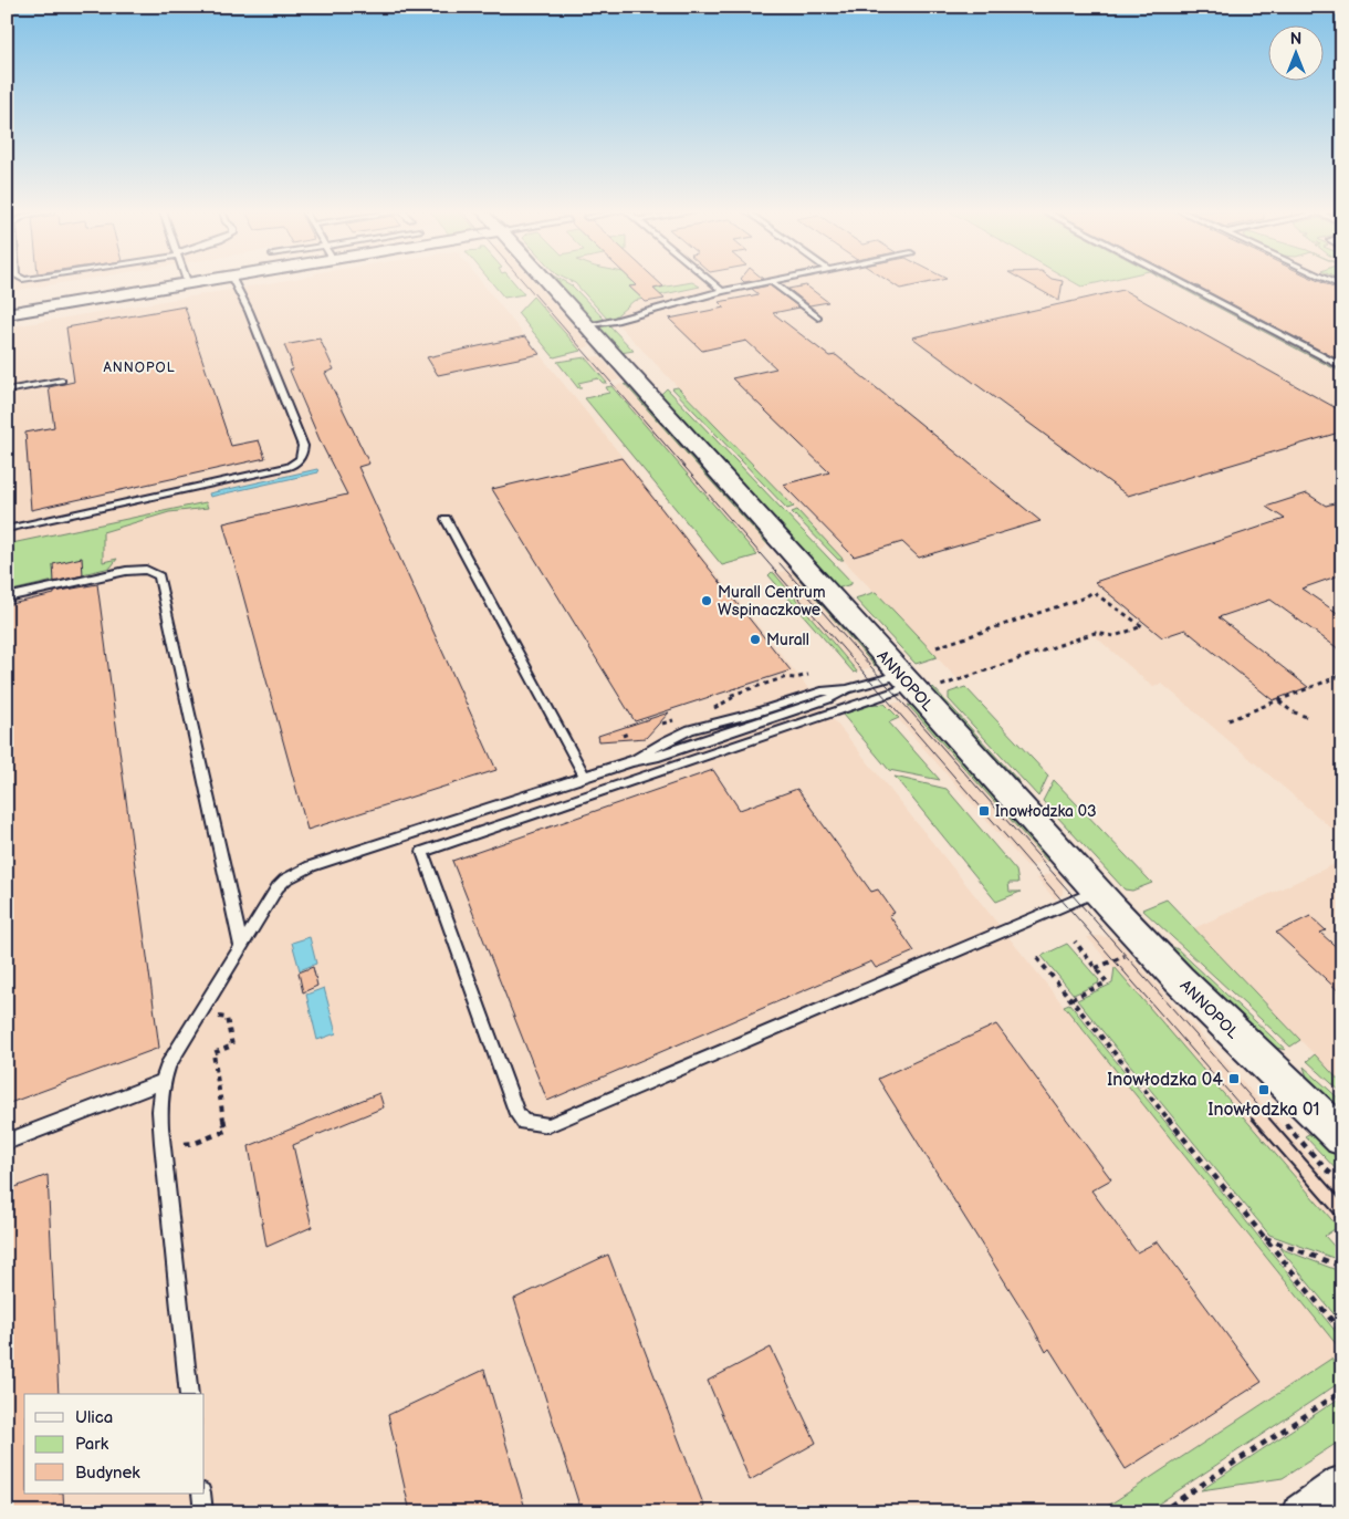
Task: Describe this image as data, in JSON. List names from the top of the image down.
{
  "streets": {
    "street": ["ANNOPOL"]
  },
  "districts": ["ANNOPOL"],
  "places": {
    "other": ["Murall Centrum Wspinaczkowe", "Murall"],
    "transit": ["Inowłodzka 03", "Inowłodzka 04", "Inowłodzka 01"]
  },
  "legend": ["Ulica", "Park", "Budynek"],
  "north": "top"
}
